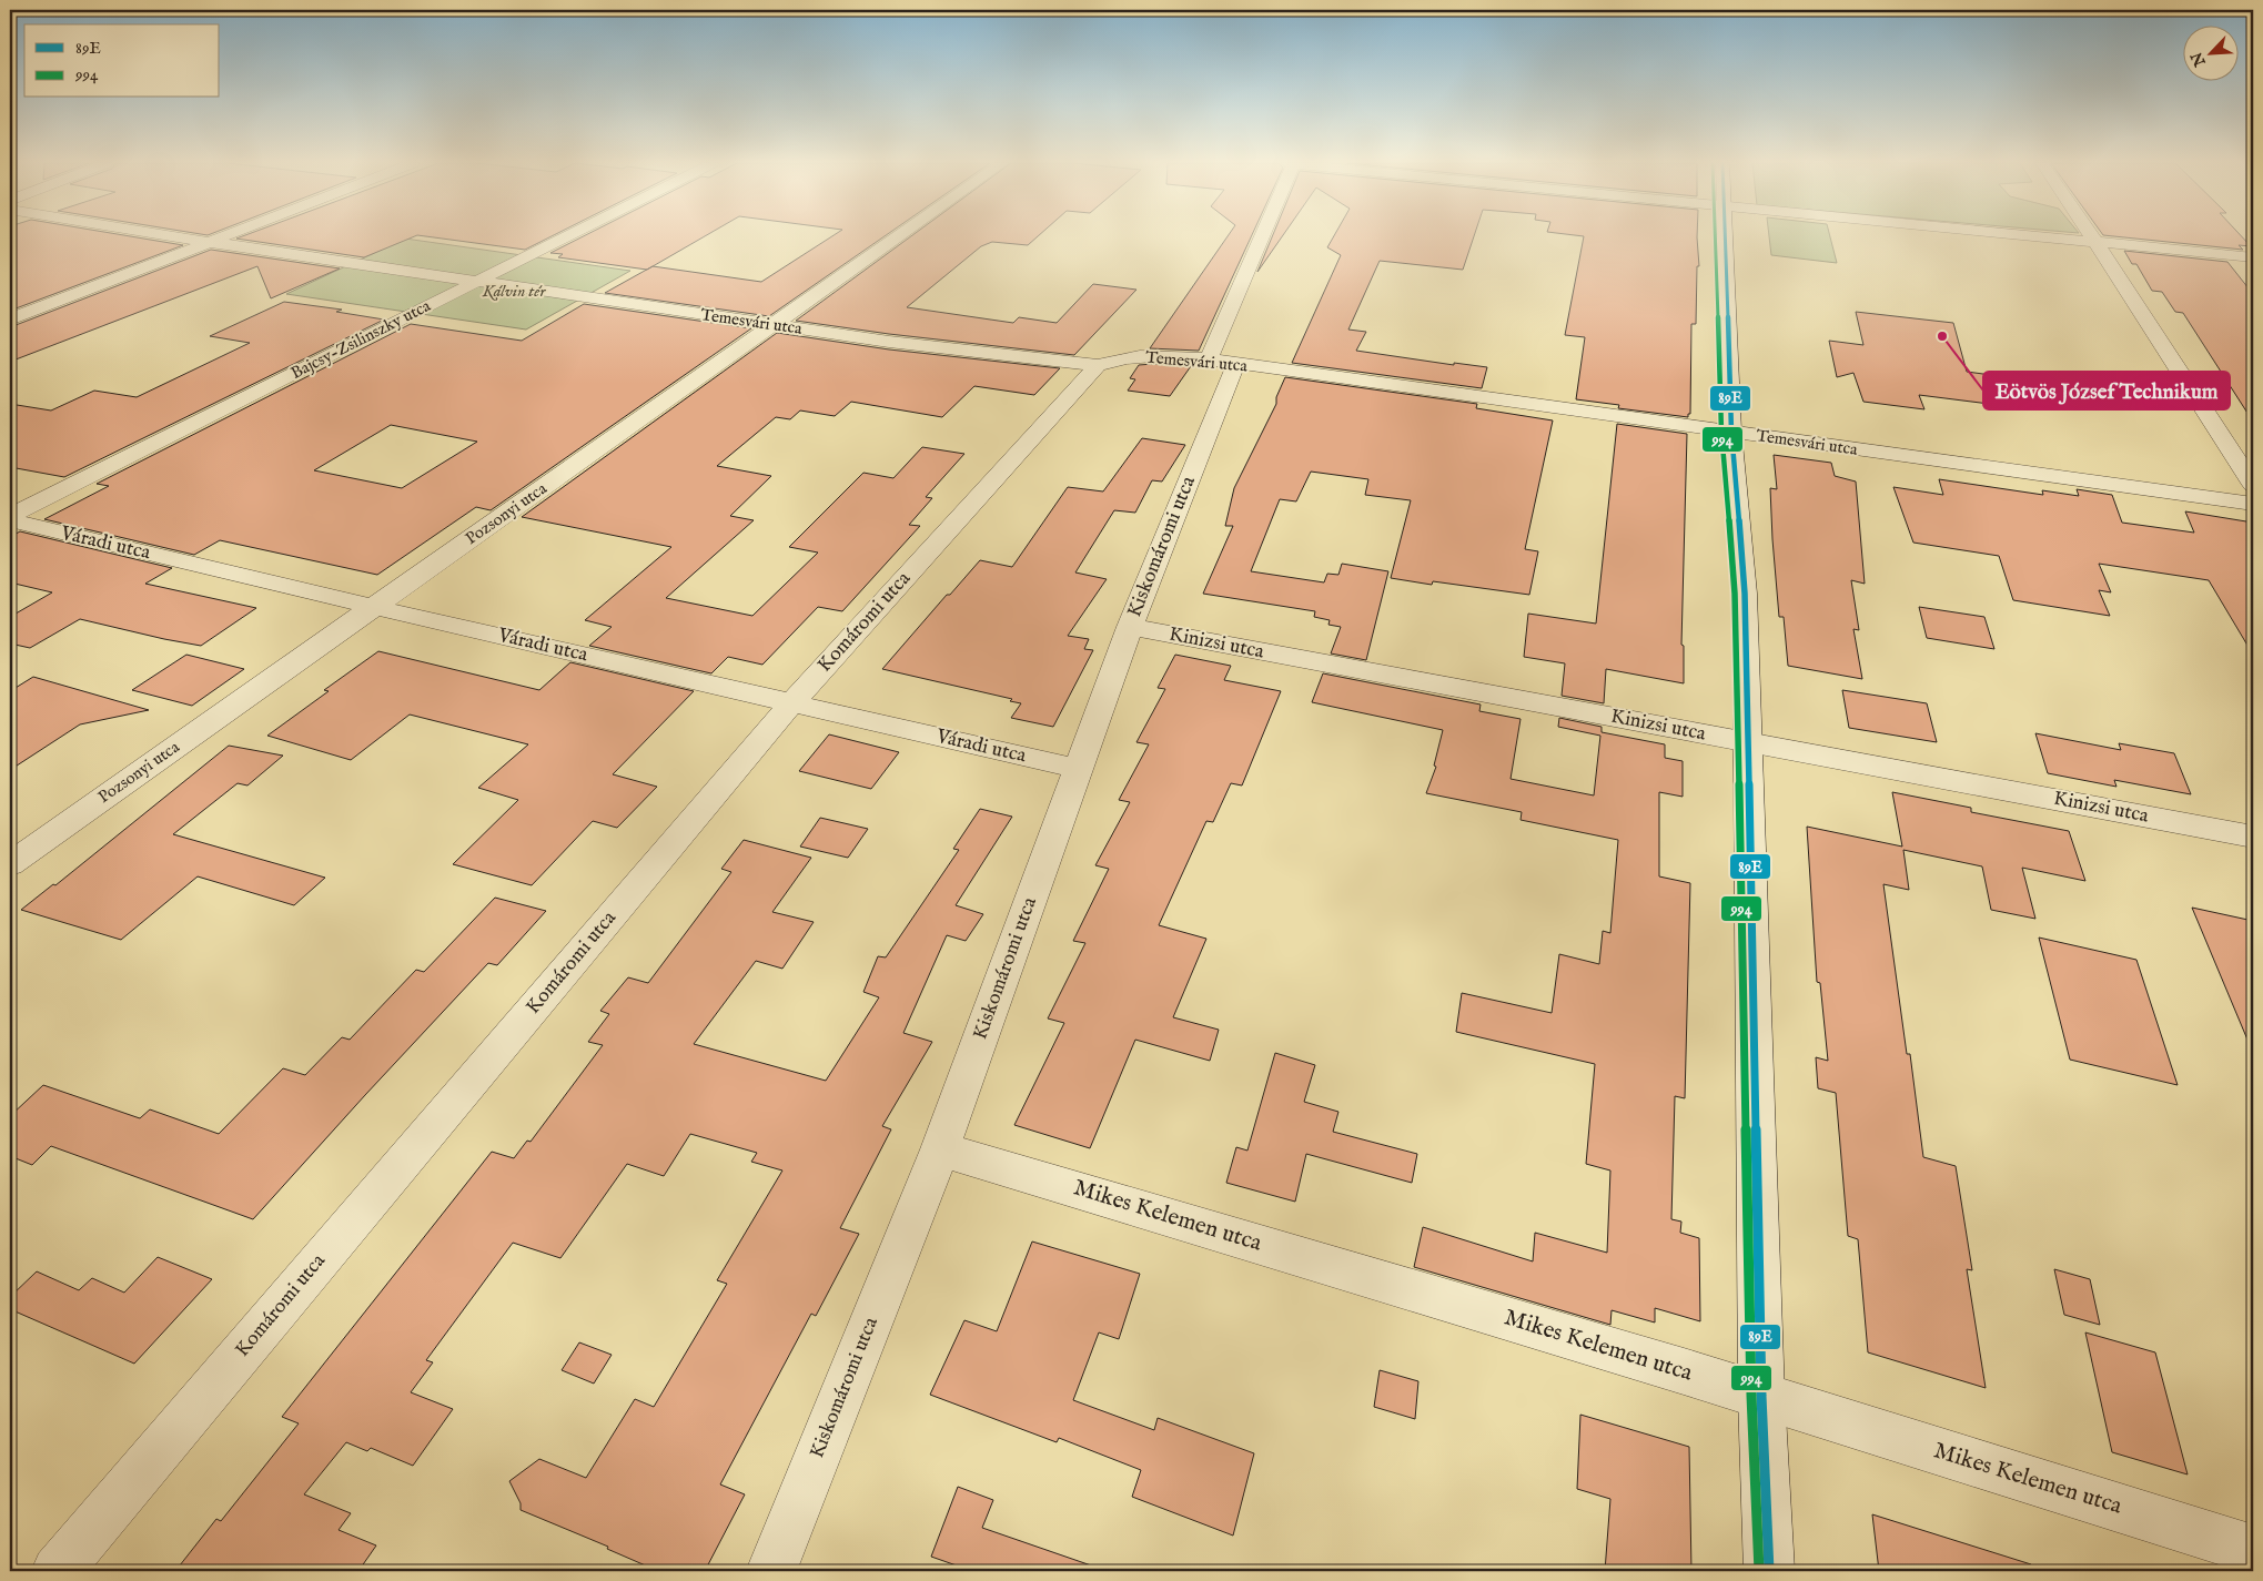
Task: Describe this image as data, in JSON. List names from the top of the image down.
{
  "streets": {
    "street": [
      "Temesvári utca",
      "Bajcsy-Zsilinszky utca",
      "Pozsonyi utca",
      "Váradi utca",
      "Kiskomáromi utca",
      "Komáromi utca",
      "Kinizsi utca",
      "Mikes Kelemen utca"
    ]
  },
  "crossings": [
    ["Temesvári utca", "Bajcsy-Zsilinszky utca"],
    ["Temesvári utca", "Pozsonyi utca"],
    ["Temesvári utca", "Kiskomáromi utca"],
    ["Temesvári utca", "Komáromi utca"],
    ["Pozsonyi utca", "Váradi utca"],
    ["Váradi utca", "Kiskomáromi utca"],
    ["Váradi utca", "Komáromi utca"],
    ["Kiskomáromi utca", "Kinizsi utca"],
    ["Kiskomáromi utca", "Mikes Kelemen utca"]
  ],
  "parks": ["Kálvin tér"],
  "places": ["Eötvös József Technikum"],
  "lines": ["transit line 89E", "transit line 994"],
  "legend": ["89E", "994"],
  "north": "bottom left"
}
